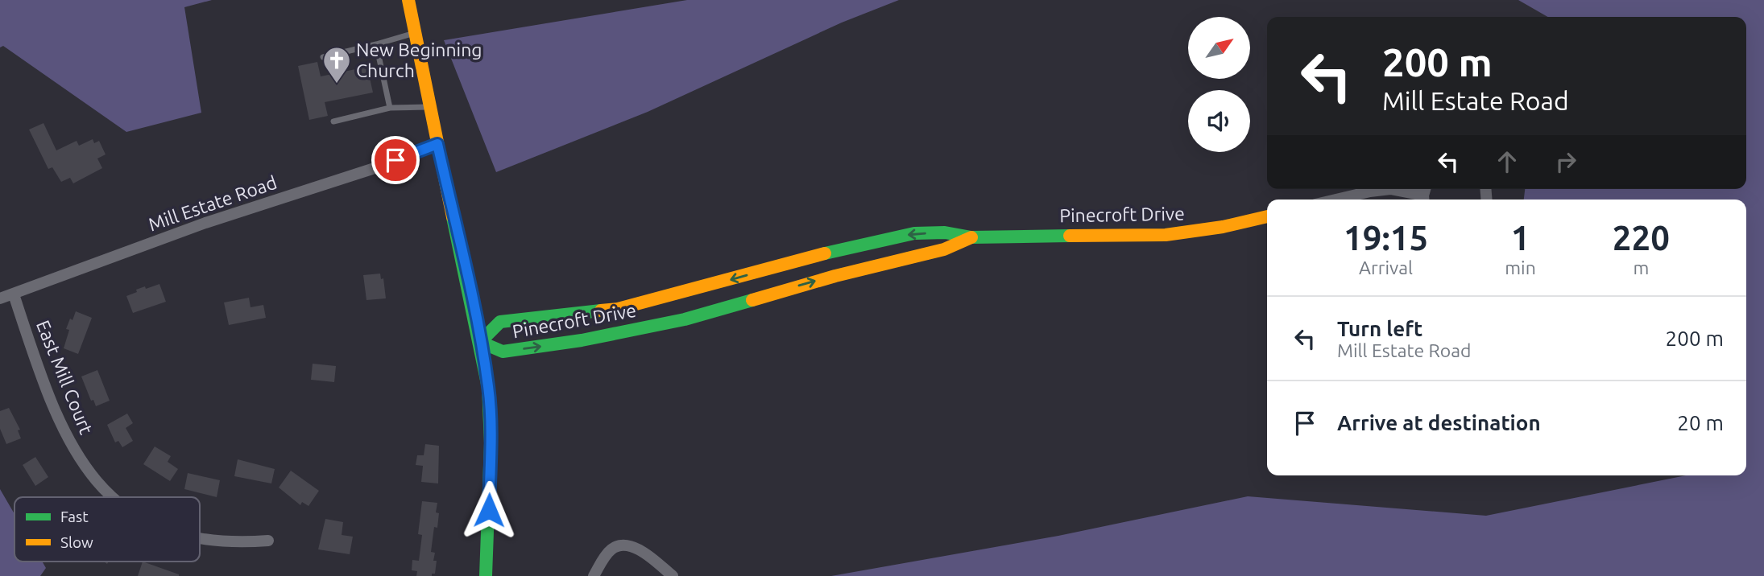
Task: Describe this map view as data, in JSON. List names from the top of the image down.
{
  "streets": {
    "street": ["Mill Estate Road", "Pinecroft Drive", "East Mill Court"]
  },
  "crossings": [
    ["Mill Estate Road", "East Mill Court"]
  ],
  "places": {
    "church": ["New Beginning Church"]
  },
  "legend": ["Fast", "Slow"],
  "north": "top right",
  "page": {
    "turn": ["200 m", "Mill Estate Road"],
    "eta": [
      "19:15",
      "Arrival",
      "1",
      "min",
      "220",
      "m"
    ],
    "list": [
      {
        "name": "Turn left",
        "note": "Mill Estate Road",
        "value": "200 m"
      },
      {
        "name": "Arrive at destination",
        "value": "20 m"
      }
    ]
  }
}
